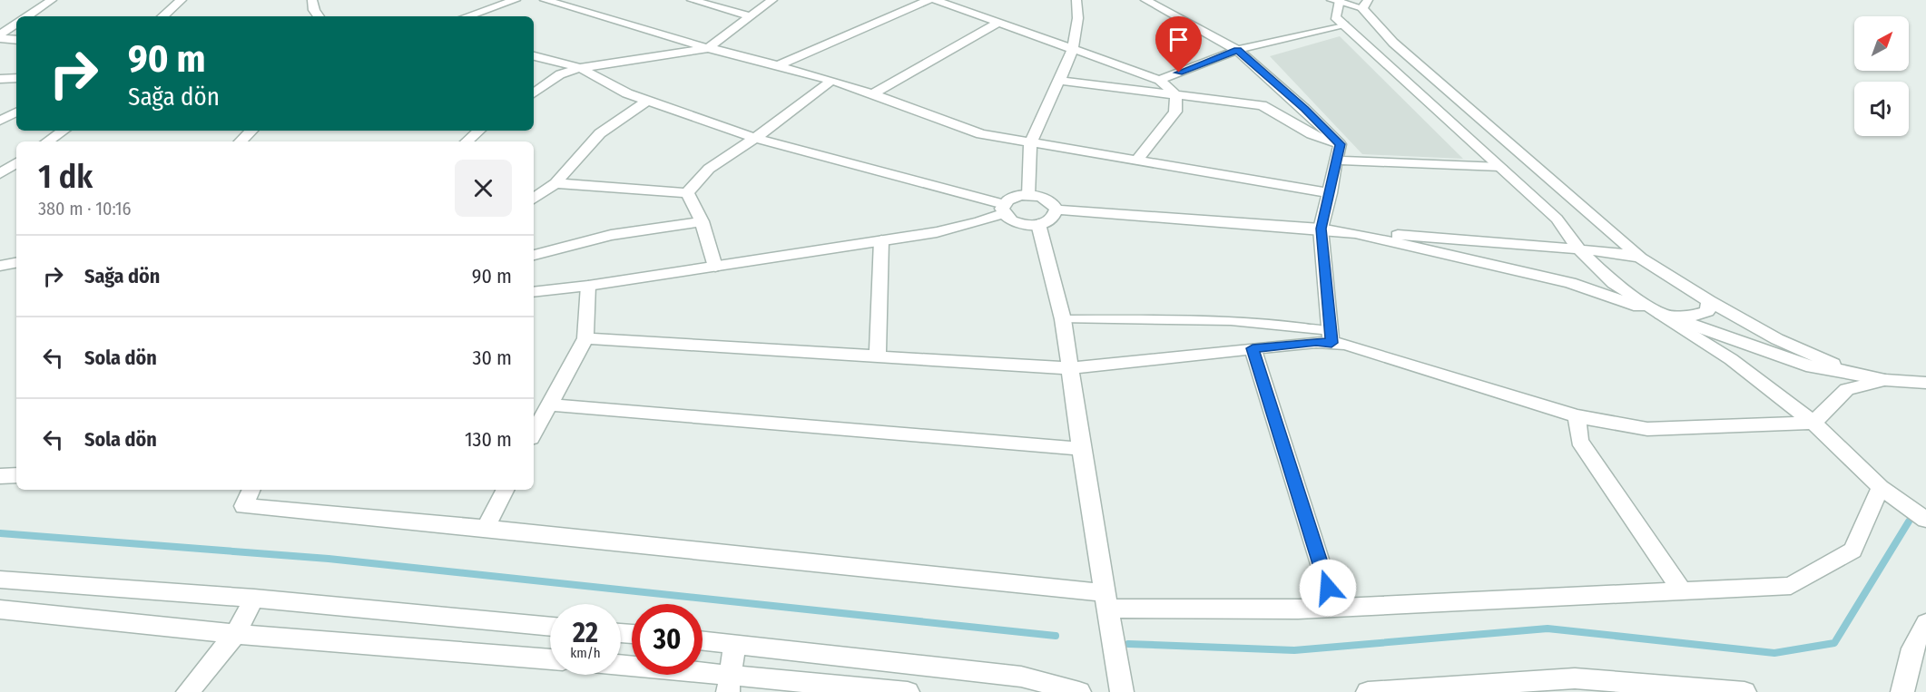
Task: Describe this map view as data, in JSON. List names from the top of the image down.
{
  "north": "top right",
  "page": {
    "turn": ["90 m", "Sağa dön"],
    "heading": ["1 dk", "380 m · 10:16"],
    "list": [
      {
        "name": "Sağa dön",
        "value": "90 m"
      },
      {
        "name": "Sola dön",
        "value": "30 m"
      },
      {
        "name": "Sola dön",
        "value": "130 m"
      }
    ],
    "speed": "22 km/h",
    "limit": "30"
  }
}
